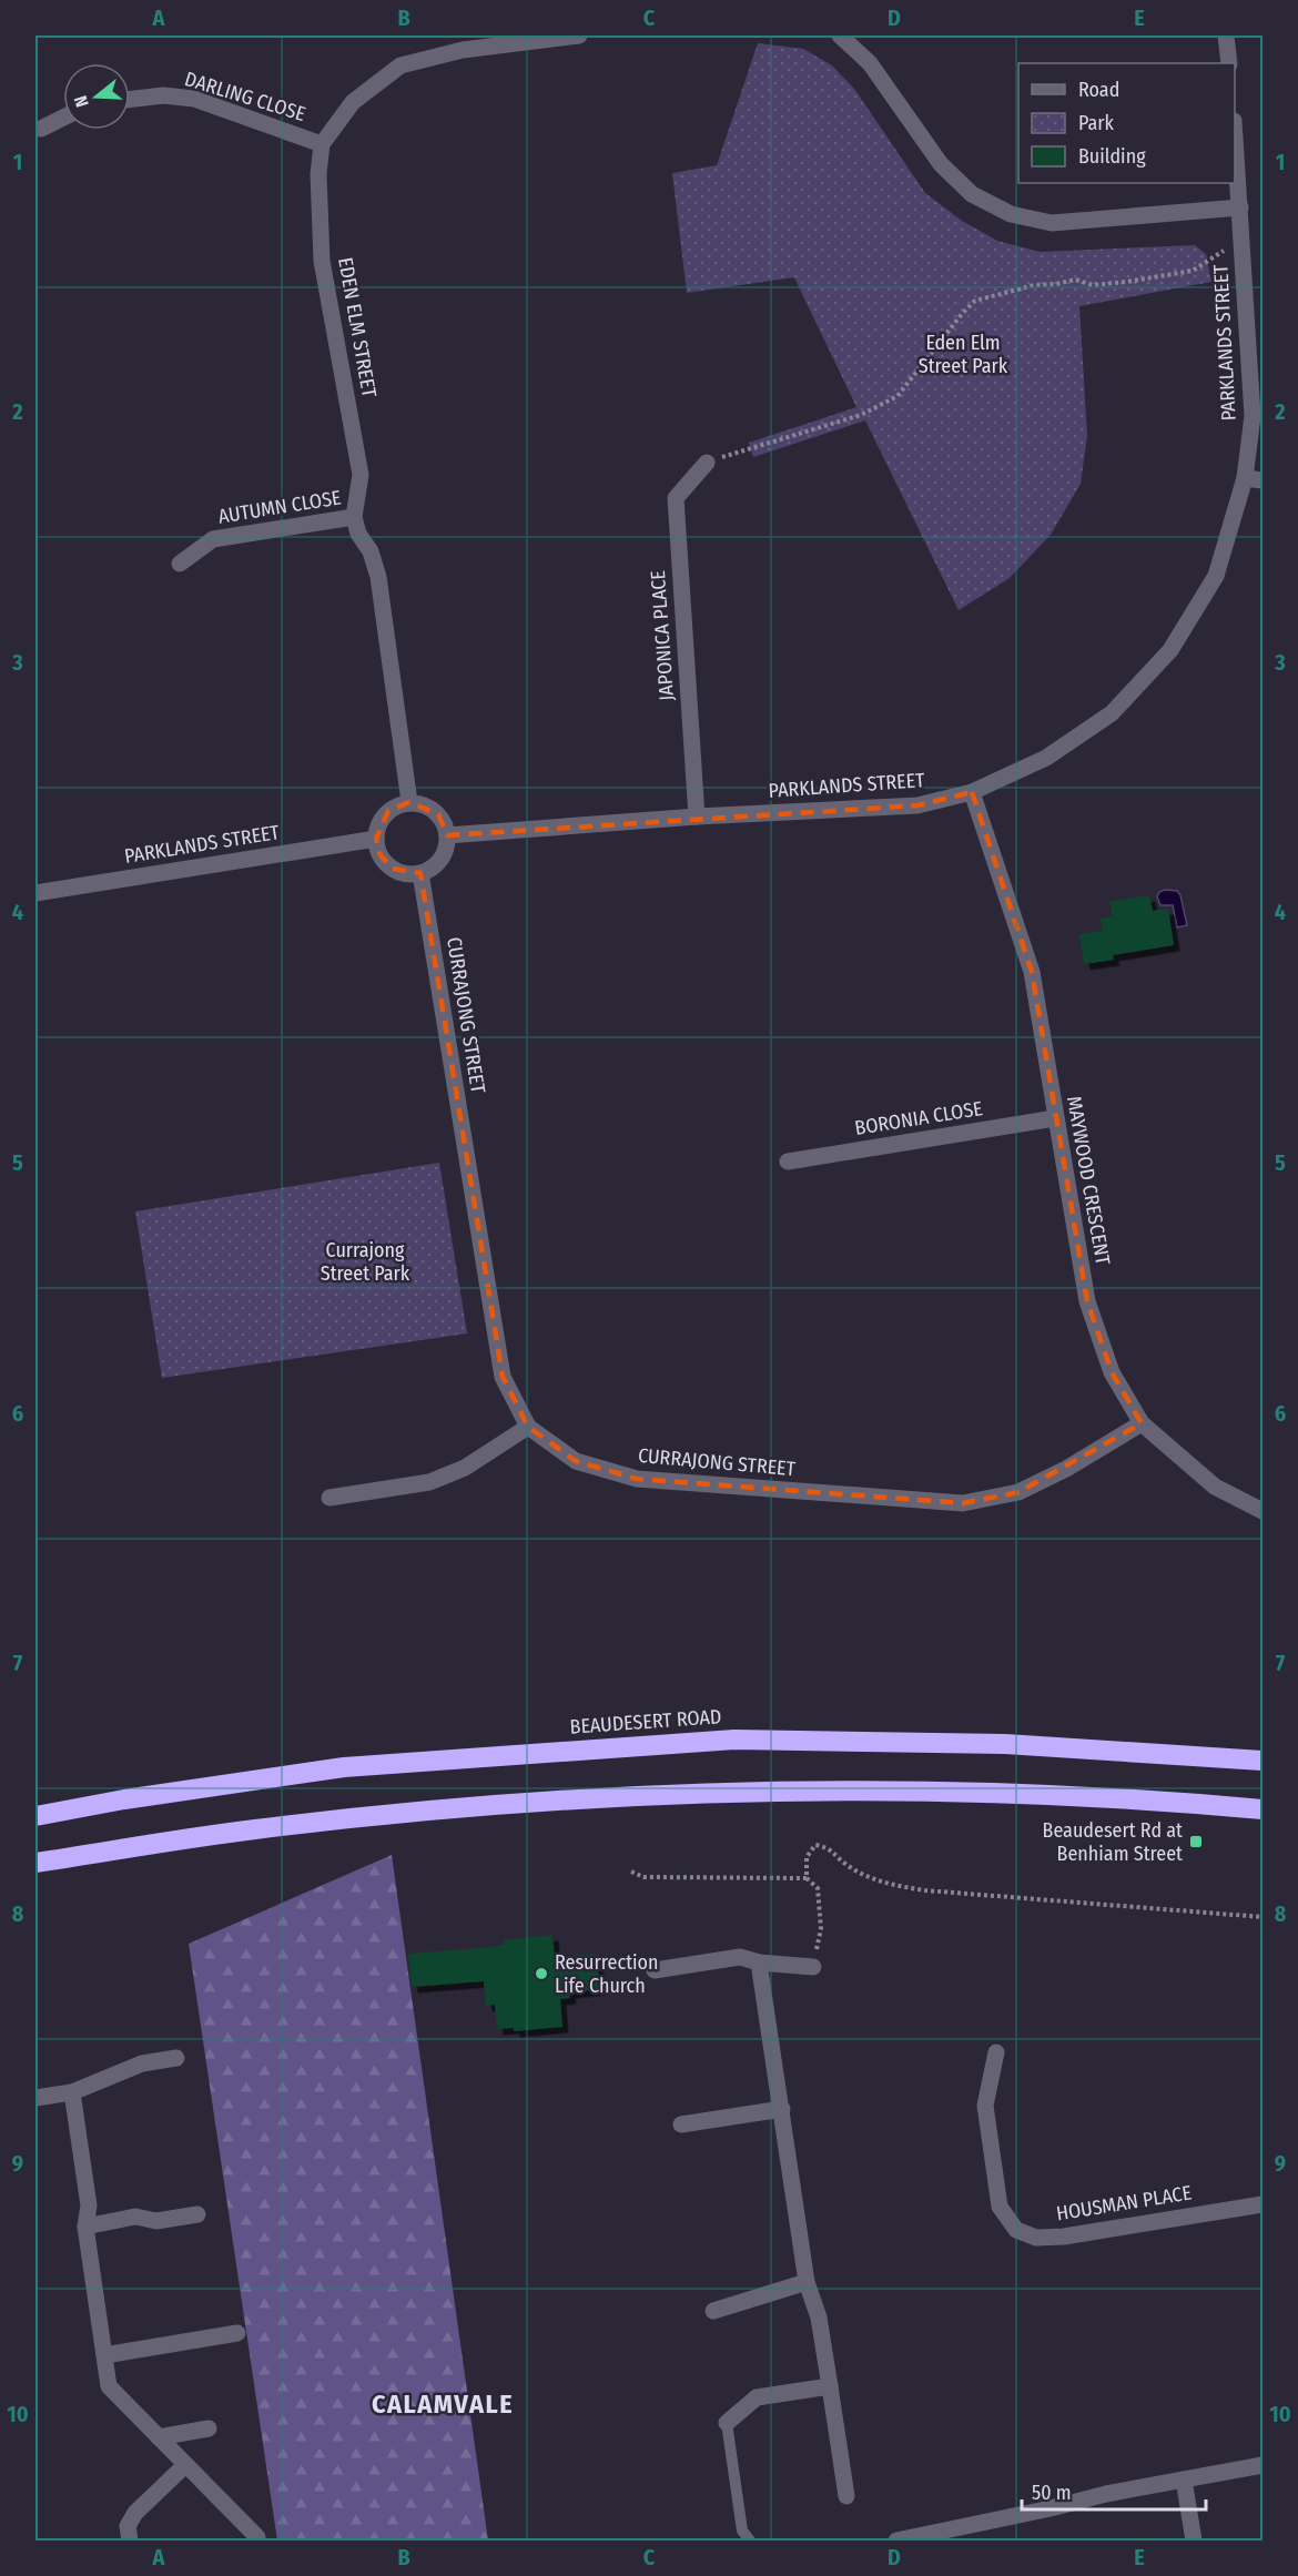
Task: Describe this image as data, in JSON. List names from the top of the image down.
{
  "streets": {
    "highway": ["BEAUDESERT ROAD"],
    "street": [
      "DARLING CLOSE",
      "EDEN ELM STREET",
      "PARKLANDS STREET",
      "AUTUMN CLOSE",
      "JAPONICA PLACE",
      "CURRAJONG STREET",
      "BORONIA CLOSE",
      "MAYWOOD CRESCENT",
      "HOUSMAN PLACE"
    ]
  },
  "crossings": [
    ["DARLING CLOSE", "EDEN ELM STREET"],
    ["EDEN ELM STREET", "AUTUMN CLOSE"],
    ["PARKLANDS STREET", "JAPONICA PLACE"],
    ["PARKLANDS STREET", "CURRAJONG STREET"],
    ["PARKLANDS STREET", "MAYWOOD CRESCENT"],
    ["CURRAJONG STREET", "MAYWOOD CRESCENT"],
    ["BORONIA CLOSE", "MAYWOOD CRESCENT"]
  ],
  "districts": ["CALAMVALE"],
  "parks": ["Eden Elm Street Park", "Currajong Street Park"],
  "places": {
    "transit": ["Beaudesert Rd at Benhiam Street"],
    "other": ["Resurrection Life Church"]
  },
  "legend": ["Road", "Park", "Building"],
  "scale_bar": "50 m",
  "north": "left",
  "grid": {
    "columns": [
      "A",
      "B",
      "C",
      "D",
      "E"
    ],
    "rows": [
      "1",
      "2",
      "3",
      "4",
      "5",
      "6",
      "7",
      "8",
      "9",
      "10"
    ]
  }
}
